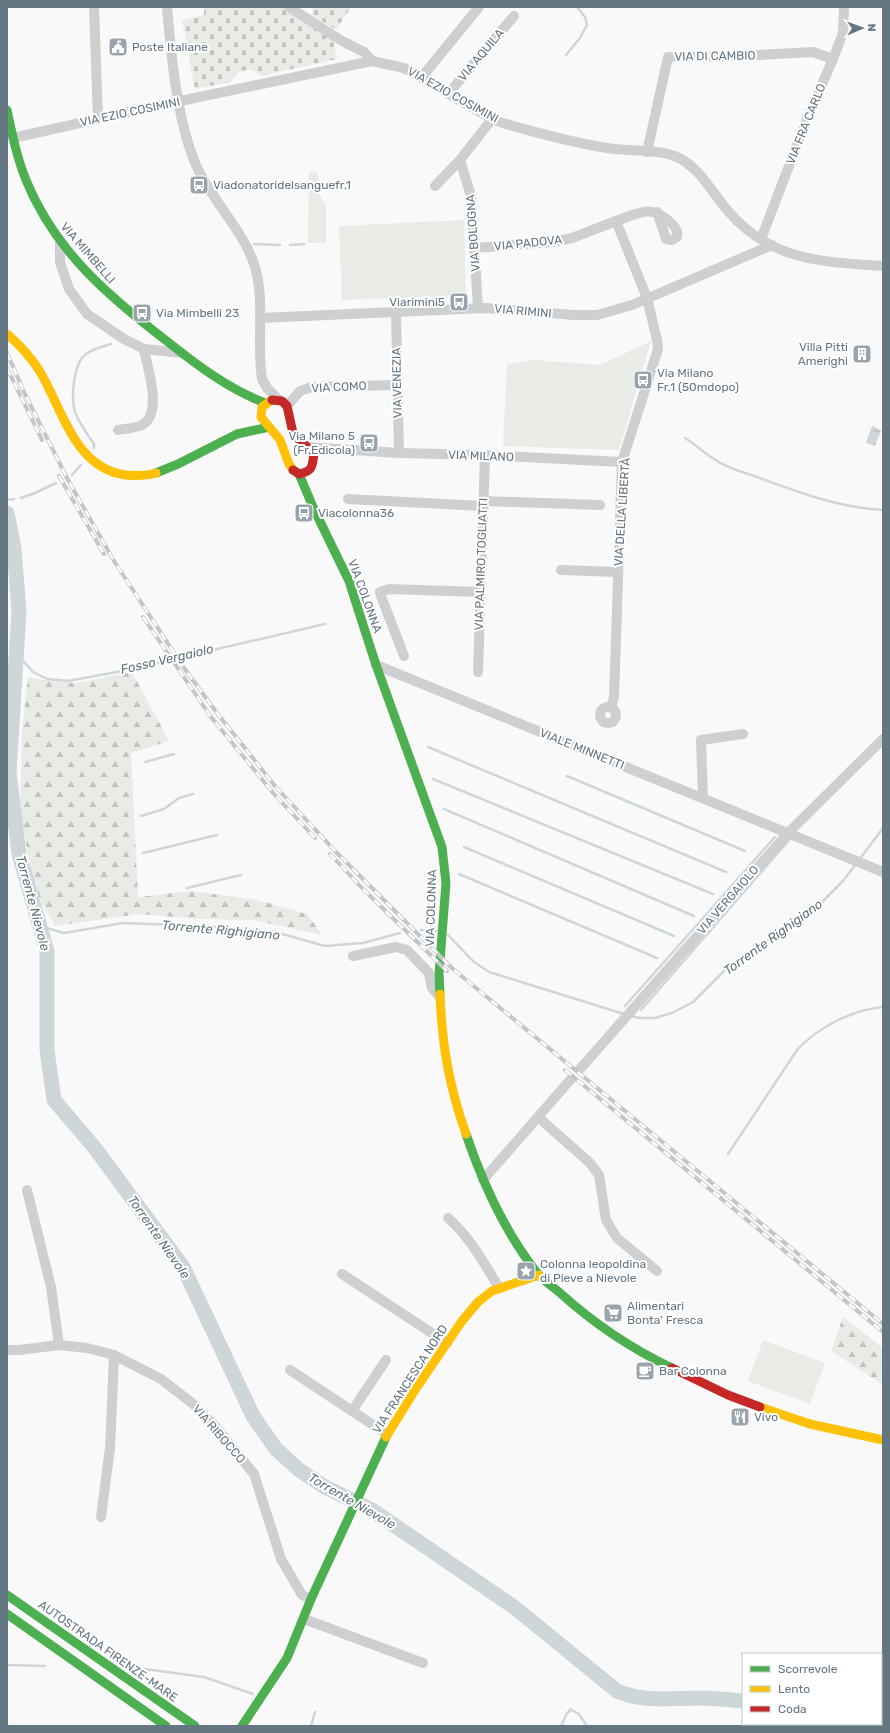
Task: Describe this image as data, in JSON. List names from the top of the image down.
{
  "streets": {
    "main road": [
      "VIA MIMBELLI",
      "VIA COLONNA",
      "VIA FRANCESCA NORD",
      "AUTOSTRADA FIRENZE-MARE"
    ],
    "street": [
      "VIA AQUILA",
      "VIA DI CAMBIO",
      "VIA EZIO COSIMINI",
      "VIA FRA CARLO",
      "VIA BOLOGNA",
      "VIA PADOVA",
      "VIA RIMINI",
      "VIA VENEZIA",
      "VIA COMO",
      "VIA MILANO",
      "VIA DELLA LIBERTÀ",
      "VIA PALMIRO TOGLIATTI",
      "VIALE MINNETTI",
      "VIA VERGAIOLO",
      "VIA RIBOCCO"
    ]
  },
  "crossings": [
    ["VIA AQUILA", "VIA EZIO COSIMINI"],
    ["VIA DI CAMBIO", "VIA EZIO COSIMINI"],
    ["VIA DI CAMBIO", "VIA FRA CARLO"],
    ["VIA EZIO COSIMINI", "VIA FRA CARLO"],
    ["VIA EZIO COSIMINI", "VIA MIMBELLI"],
    ["VIA EZIO COSIMINI", "VIA RIMINI"],
    ["VIA BOLOGNA", "VIA PADOVA"],
    ["VIA BOLOGNA", "VIA RIMINI"],
    ["VIA RIMINI", "VIA VENEZIA"],
    ["VIA RIMINI", "VIA DELLA LIBERTÀ"],
    ["VIA VENEZIA", "VIA COMO"],
    ["VIA VENEZIA", "VIA MILANO"],
    ["VIA MILANO", "VIA DELLA LIBERTÀ"],
    ["VIA MILANO", "VIA PALMIRO TOGLIATTI"],
    ["VIA COLONNA", "VIALE MINNETTI"],
    ["VIA COLONNA", "VIA FRANCESCA NORD"],
    ["VIALE MINNETTI", "VIA VERGAIOLO"],
    ["VIA FRANCESCA NORD", "VIA RIBOCCO"]
  ],
  "water": ["Fosso Vergaiolo", "Torrente Nievole", "Torrente Righigiano"],
  "places": {
    "public building": ["Poste Italiane"],
    "bus stop": [
      "Viadonatoridelsanguefr.1",
      "Viarimini5",
      "Via Mimbelli 23",
      "Via Milano Fr.1 (50mdopo)",
      "Via Milano 5 (Fr.Edicola)",
      "Viacolonna36"
    ],
    "building": ["Villa Pitti Amerighi"],
    "place": ["Colonna leopoldina di Pieve a Nievole"],
    "supermarket": ["Alimentari Bonta' Fresca"],
    "cafe": ["Bar Colonna"],
    "restaurant": ["Vivo"]
  },
  "legend": ["Scorrevole", "Lento", "Coda"],
  "north": "right"
}
